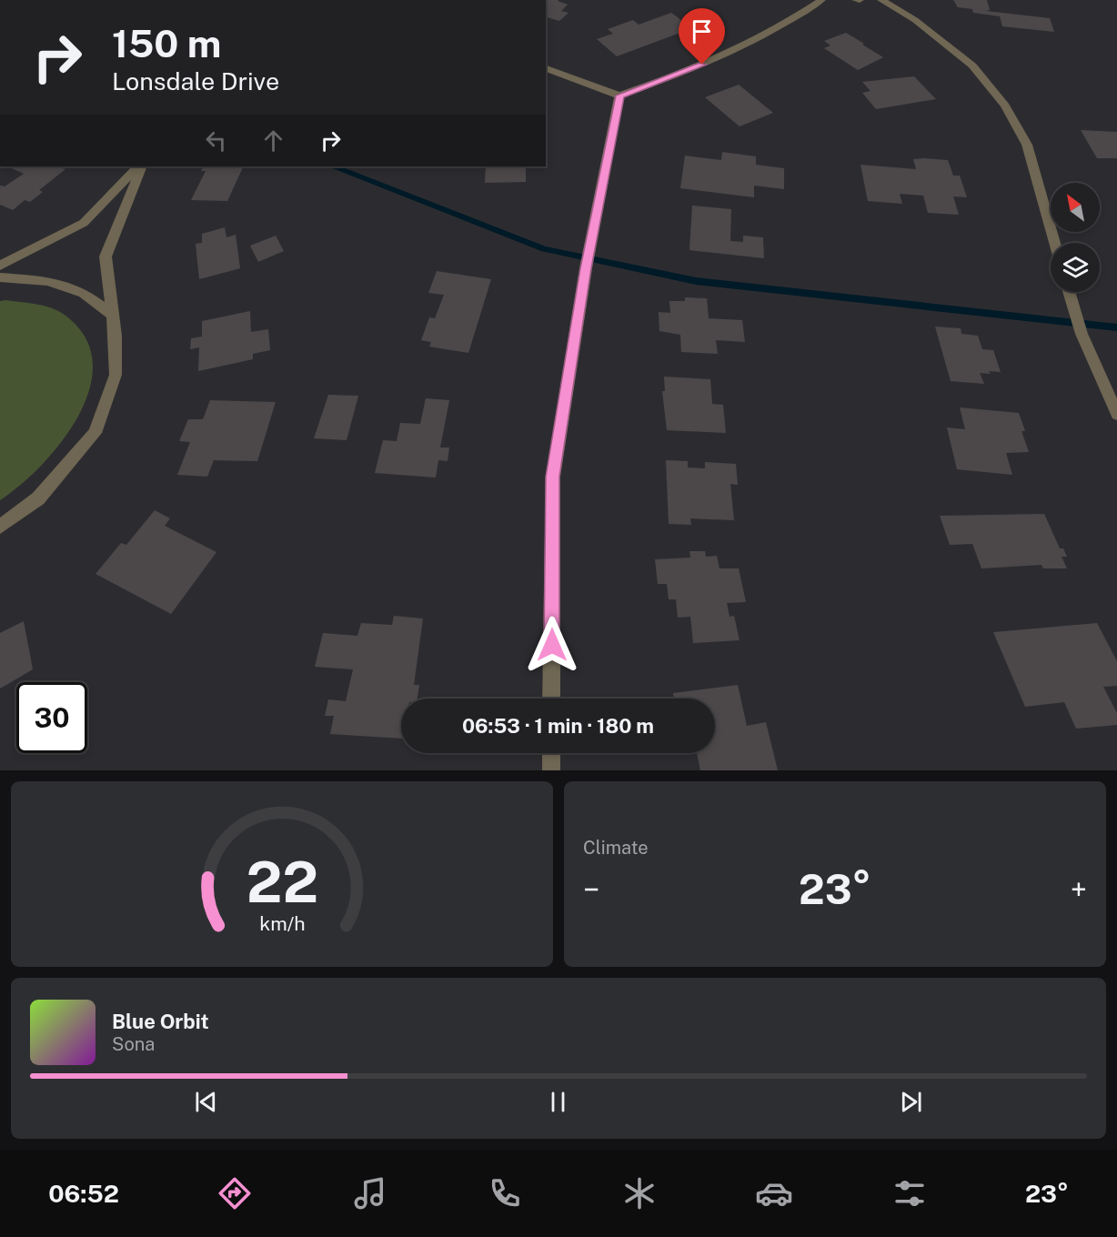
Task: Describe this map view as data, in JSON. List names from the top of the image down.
{
  "north": "top left",
  "page": {
    "turn": ["150 m", "Lonsdale Drive"],
    "limit": "30",
    "trip": "06:53 · 1 min · 180 m",
    "tile": "Climate",
    "heat": ["−", "23°", "+"],
    "song": ["Blue Orbit", "Sona"],
    "tabs": ["06:52", "23°"],
    "gauge": ["22", "km/h"]
  }
}
